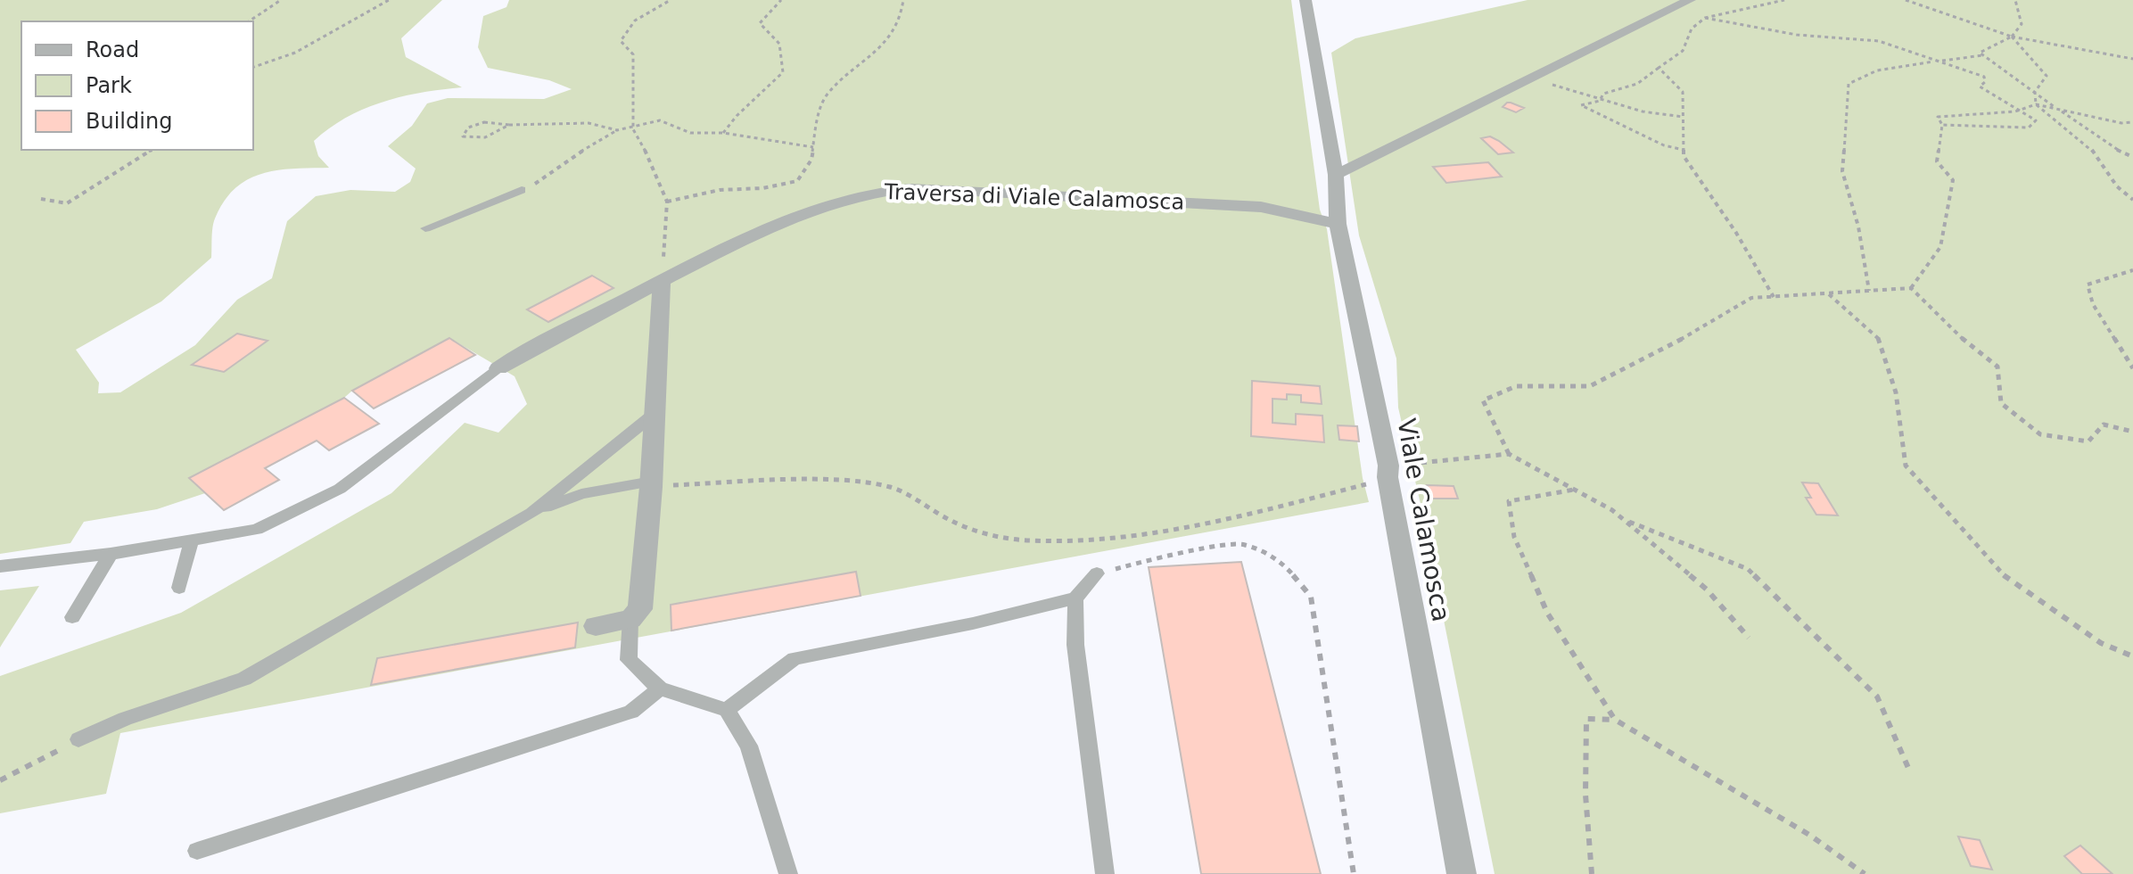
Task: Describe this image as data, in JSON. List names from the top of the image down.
{
  "streets": {
    "street": ["Traversa di Viale Calamosca", "Viale Calamosca"]
  },
  "crossings": [
    ["Traversa di Viale Calamosca", "Viale Calamosca"]
  ],
  "legend": ["Road", "Park", "Building"]
}
